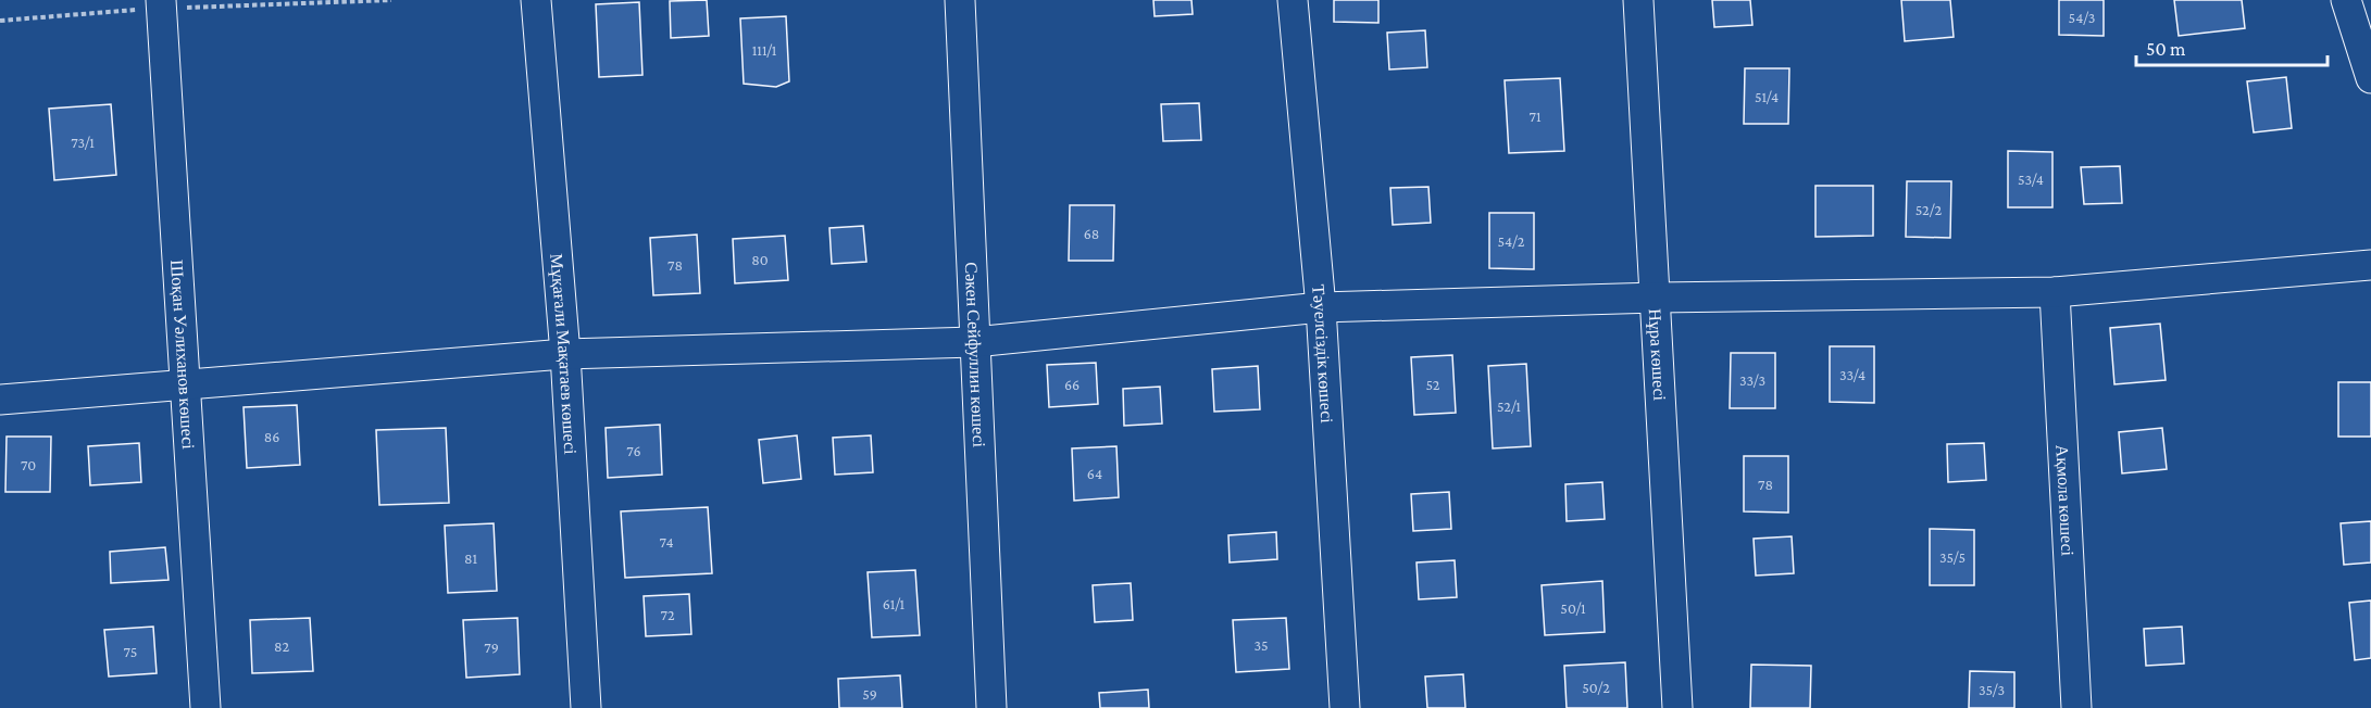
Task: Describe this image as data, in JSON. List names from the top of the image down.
{
  "streets": {
    "street": [
      "Шоқан Уәлиханов көшесі",
      "Мұқағали Мақатаев көшесі",
      "Сәкен Сейфуллин көшесі",
      "Тәуелсіздік көшесі",
      "Нұра көшесі",
      "Ақмола көшесі"
    ]
  },
  "house_numbers": [
    "54/3",
    "111/1",
    "51/4",
    "71",
    "73/1",
    "53/4",
    "52/2",
    "68",
    "54/2",
    "80",
    "78",
    "33/4",
    "33/3",
    "66",
    "52",
    "52/1",
    "86",
    "76",
    "70",
    "64",
    "78",
    "74",
    "35/5",
    "81",
    "61/1",
    "50/1",
    "72",
    "35",
    "82",
    "79",
    "75",
    "50/2",
    "35/3",
    "59"
  ],
  "scale_bar": "50 m"
}
